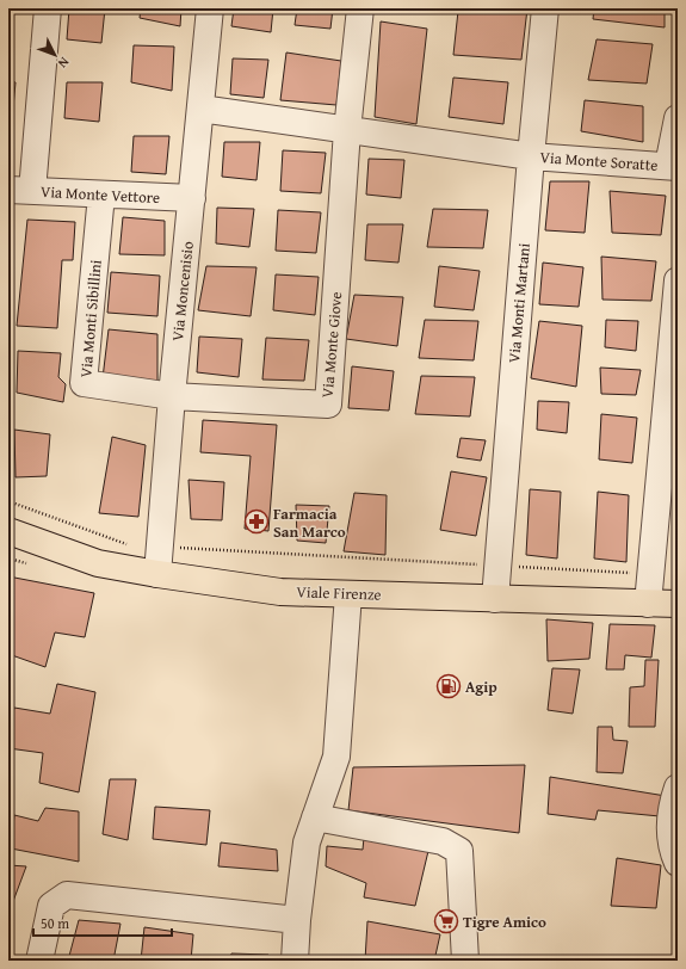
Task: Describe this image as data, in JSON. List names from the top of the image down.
{
  "streets": {
    "main road": ["Viale Firenze"],
    "street": [
      "Via Monte Soratte",
      "Via Monte Vettore",
      "Via Moncenisio",
      "Via Monti Martani",
      "Via Monti Sibillini",
      "Via Monte Giove"
    ]
  },
  "crossings": [
    ["Via Monte Soratte", "Via Monti Martani"],
    ["Via Monte Vettore", "Via Moncenisio"],
    ["Via Monte Vettore", "Via Monti Sibillini"],
    ["Via Moncenisio", "Via Monti Sibillini"],
    ["Via Moncenisio", "Via Monte Giove"],
    ["Via Moncenisio", "Viale Firenze"],
    ["Via Monti Martani", "Viale Firenze"],
    ["Via Monti Sibillini", "Via Monte Giove"]
  ],
  "places": {
    "pharmacy": ["Farmacia San Marco"],
    "fuel station": ["Agip"],
    "supermarket": ["Tigre Amico"]
  },
  "scale_bar": "50 m",
  "north": "bottom right"
}
